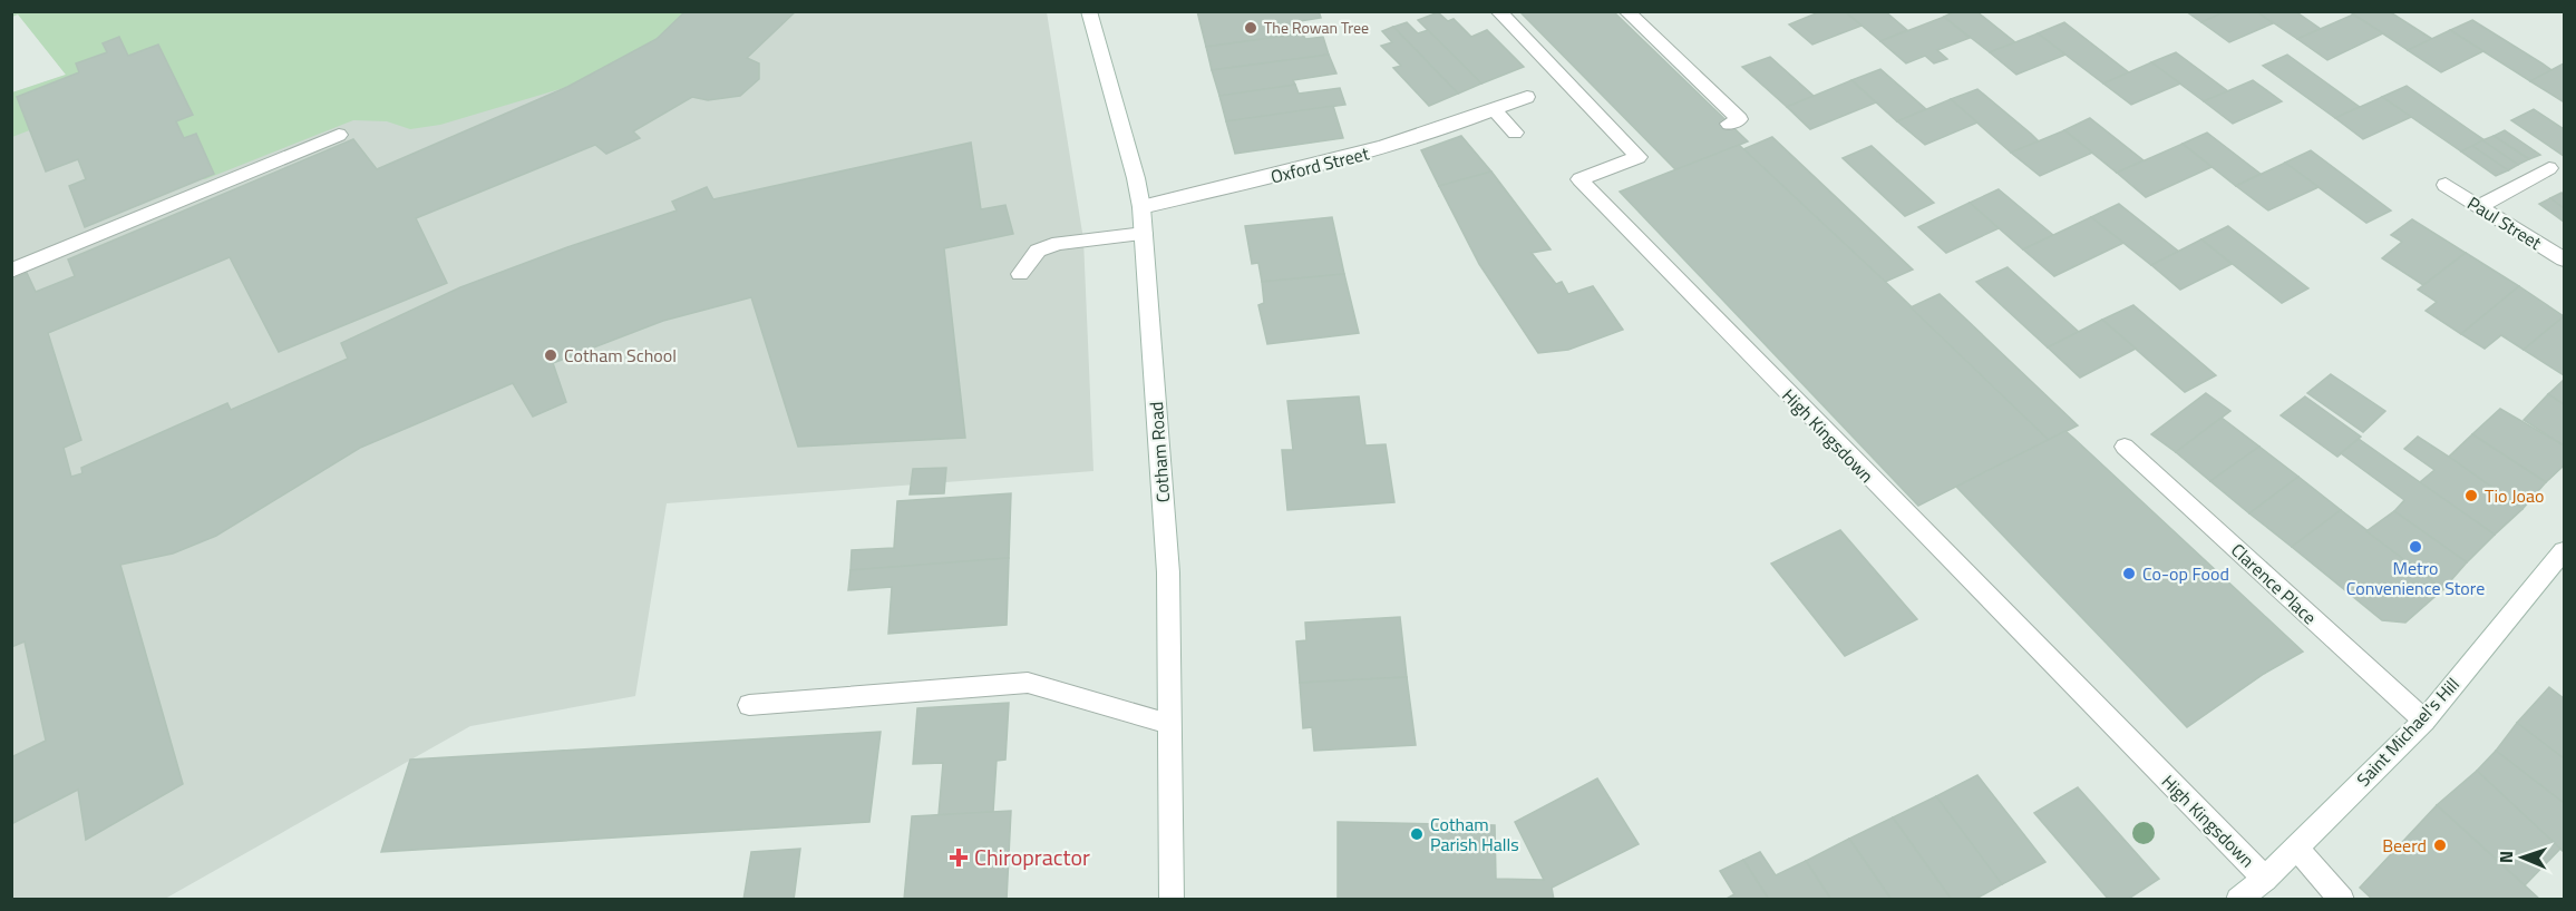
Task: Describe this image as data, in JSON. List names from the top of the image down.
{
  "streets": {
    "street": [
      "Oxford Street",
      "Paul Street",
      "High Kingsdown",
      "Cotham Road",
      "Clarence Place",
      "Saint Michael's Hill"
    ]
  },
  "crossings": [
    ["Oxford Street", "Cotham Road"],
    ["High Kingsdown", "Saint Michael's Hill"],
    ["Clarence Place", "Saint Michael's Hill"]
  ],
  "places": {
    "other": [
      "The Rowan Tree",
      "Cotham School",
      "Tio Joao",
      "Metro Convenience Store",
      "Co-op Food",
      "Cotham Parish Halls",
      "Beerd"
    ],
    "health": ["Chiropractor"]
  },
  "north": "left"
}
